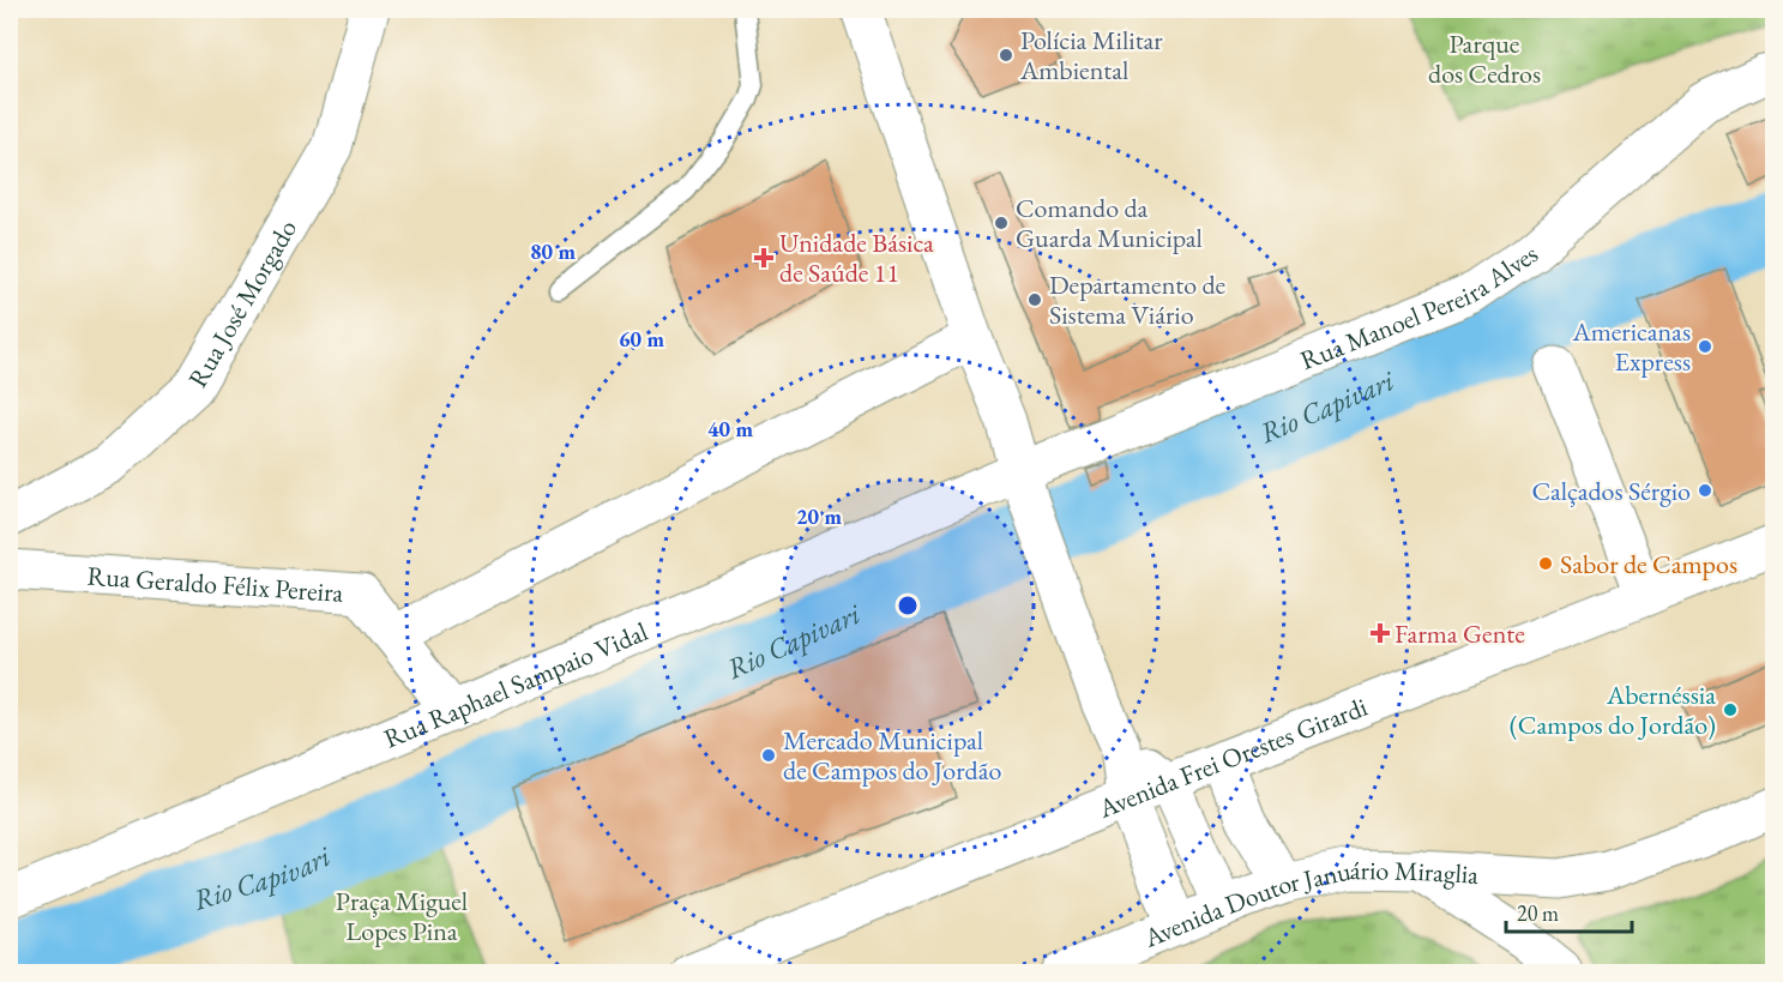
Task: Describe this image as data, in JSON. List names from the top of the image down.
{
  "streets": {
    "street": [
      "Rua José Morgado",
      "Rua Manoel Pereira Alves",
      "Rua Geraldo Félix Pereira",
      "Rua Raphael Sampaio Vidal",
      "Avenida Frei Orestes Girardi",
      "Avenida Doutor Januário Miraglia"
    ]
  },
  "crossings": [
    ["Rua Manoel Pereira Alves", "Rua Raphael Sampaio Vidal"],
    ["Rua Geraldo Félix Pereira", "Rua Raphael Sampaio Vidal"]
  ],
  "water": ["Rio Capivari"],
  "parks": ["Parque dos Cedros", "Praça Miguel Lopes Pina"],
  "places": {
    "other": [
      "Polícia Militar Ambiental",
      "Comando da Guarda Municipal",
      "Departamento de Sistema Viário",
      "Americanas Express",
      "Calçados Sérgio",
      "Sabor de Campos",
      "Abernéssia (Campos do Jordão)",
      "Mercado Municipal de Campos do Jordão"
    ],
    "health": ["Unidade Básica de Saúde 11", "Farma Gente"]
  },
  "scale_bar": "20 m",
  "rings": [
    "80 m",
    "60 m",
    "40 m",
    "20 m"
  ]
}
